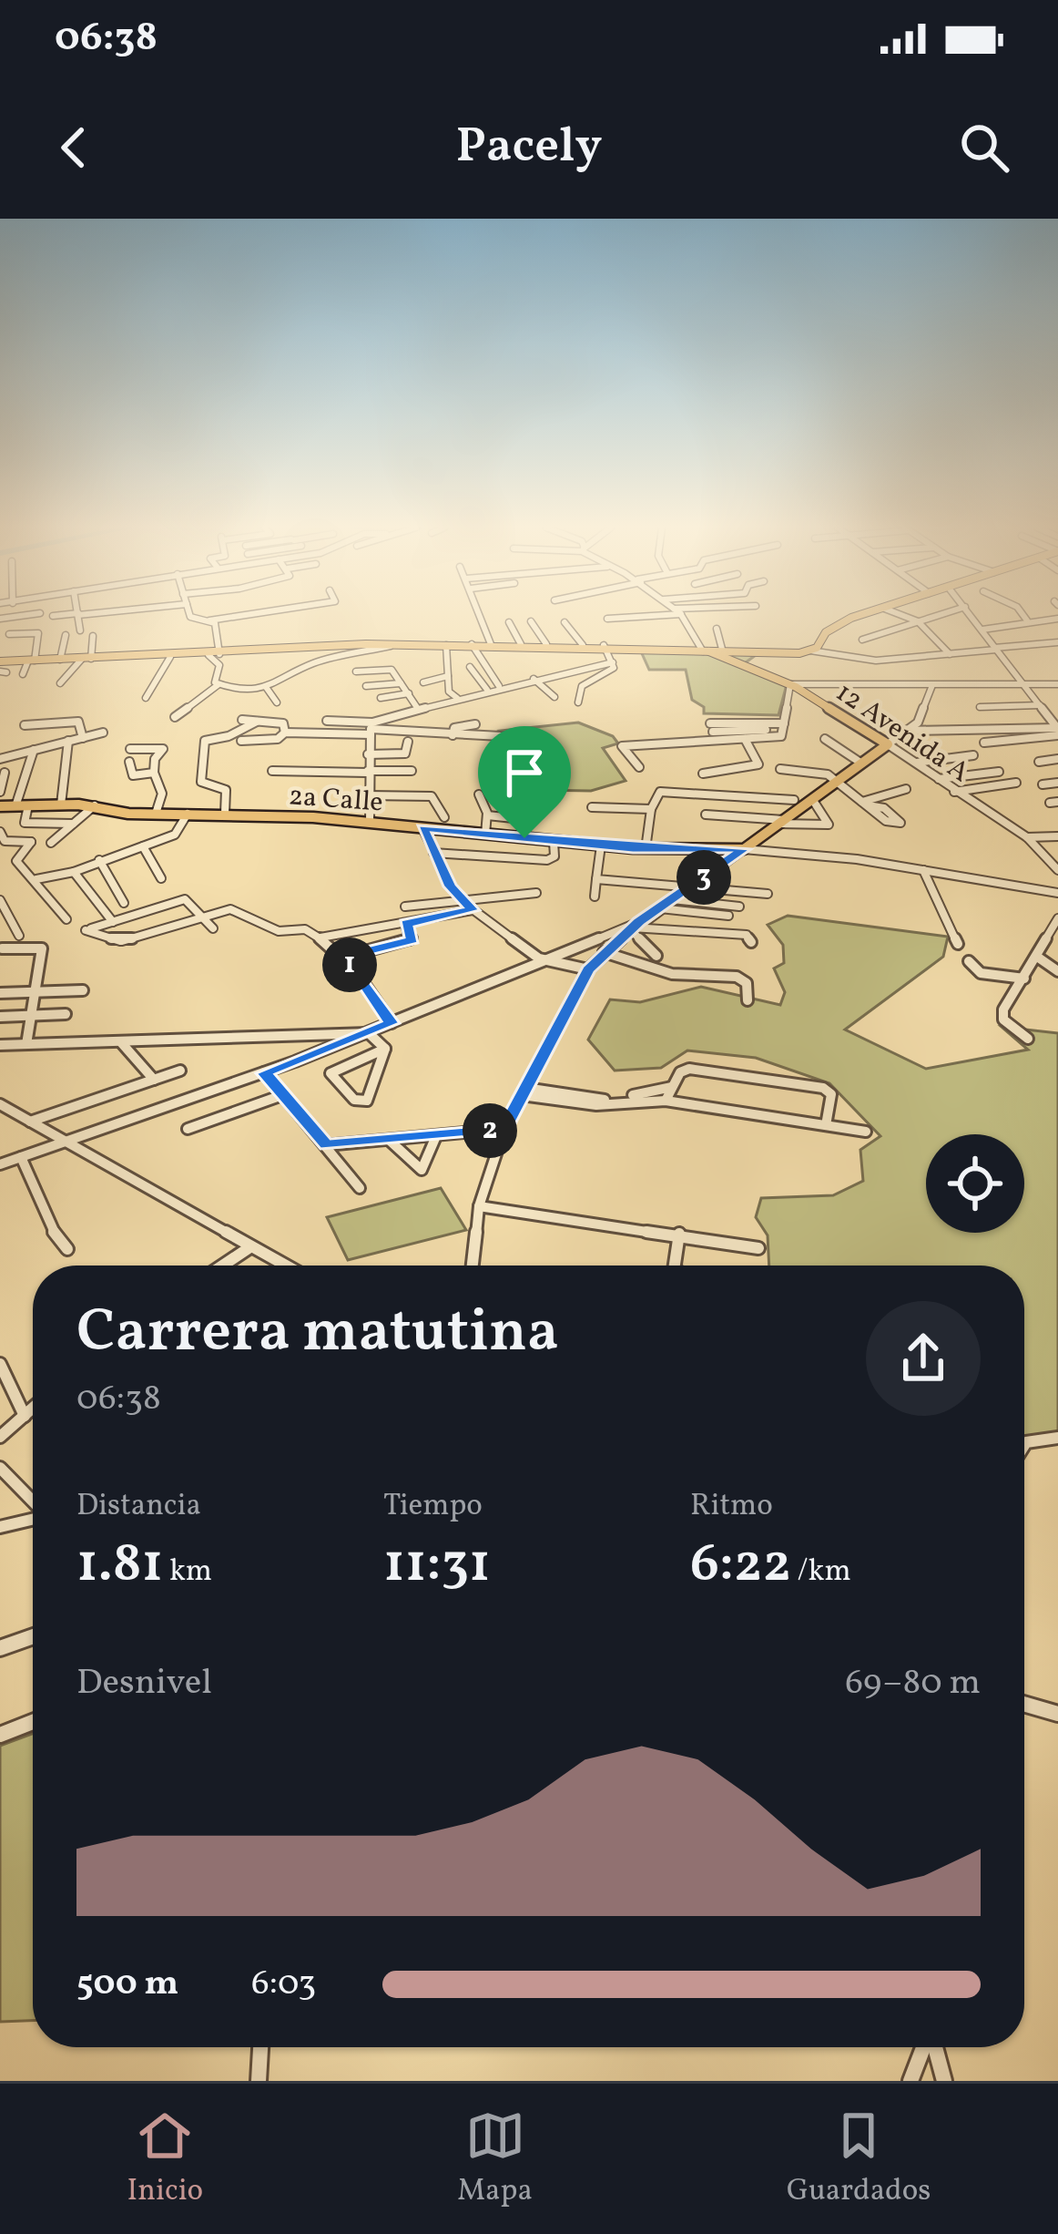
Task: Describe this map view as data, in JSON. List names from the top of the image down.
{
  "streets": {
    "main road": ["12 Avenida A", "2a Calle"]
  },
  "page": {
    "status": "06:38",
    "header": "Pacely",
    "pins": ["3", "1", "2"],
    "heading": ["Carrera matutina", "06:38"],
    "stats": [
      ["Distancia", "1.81 km"],
      ["Tiempo", "11:31"],
      ["Ritmo", "6:22 /km"]
    ],
    "chart": ["Desnivel", "69–80 m"],
    "list": [
      {
        "name": "500 m",
        "note": "6:03"
      }
    ],
    "tabs": ["Inicio", "Mapa", "Guardados"]
  }
}
